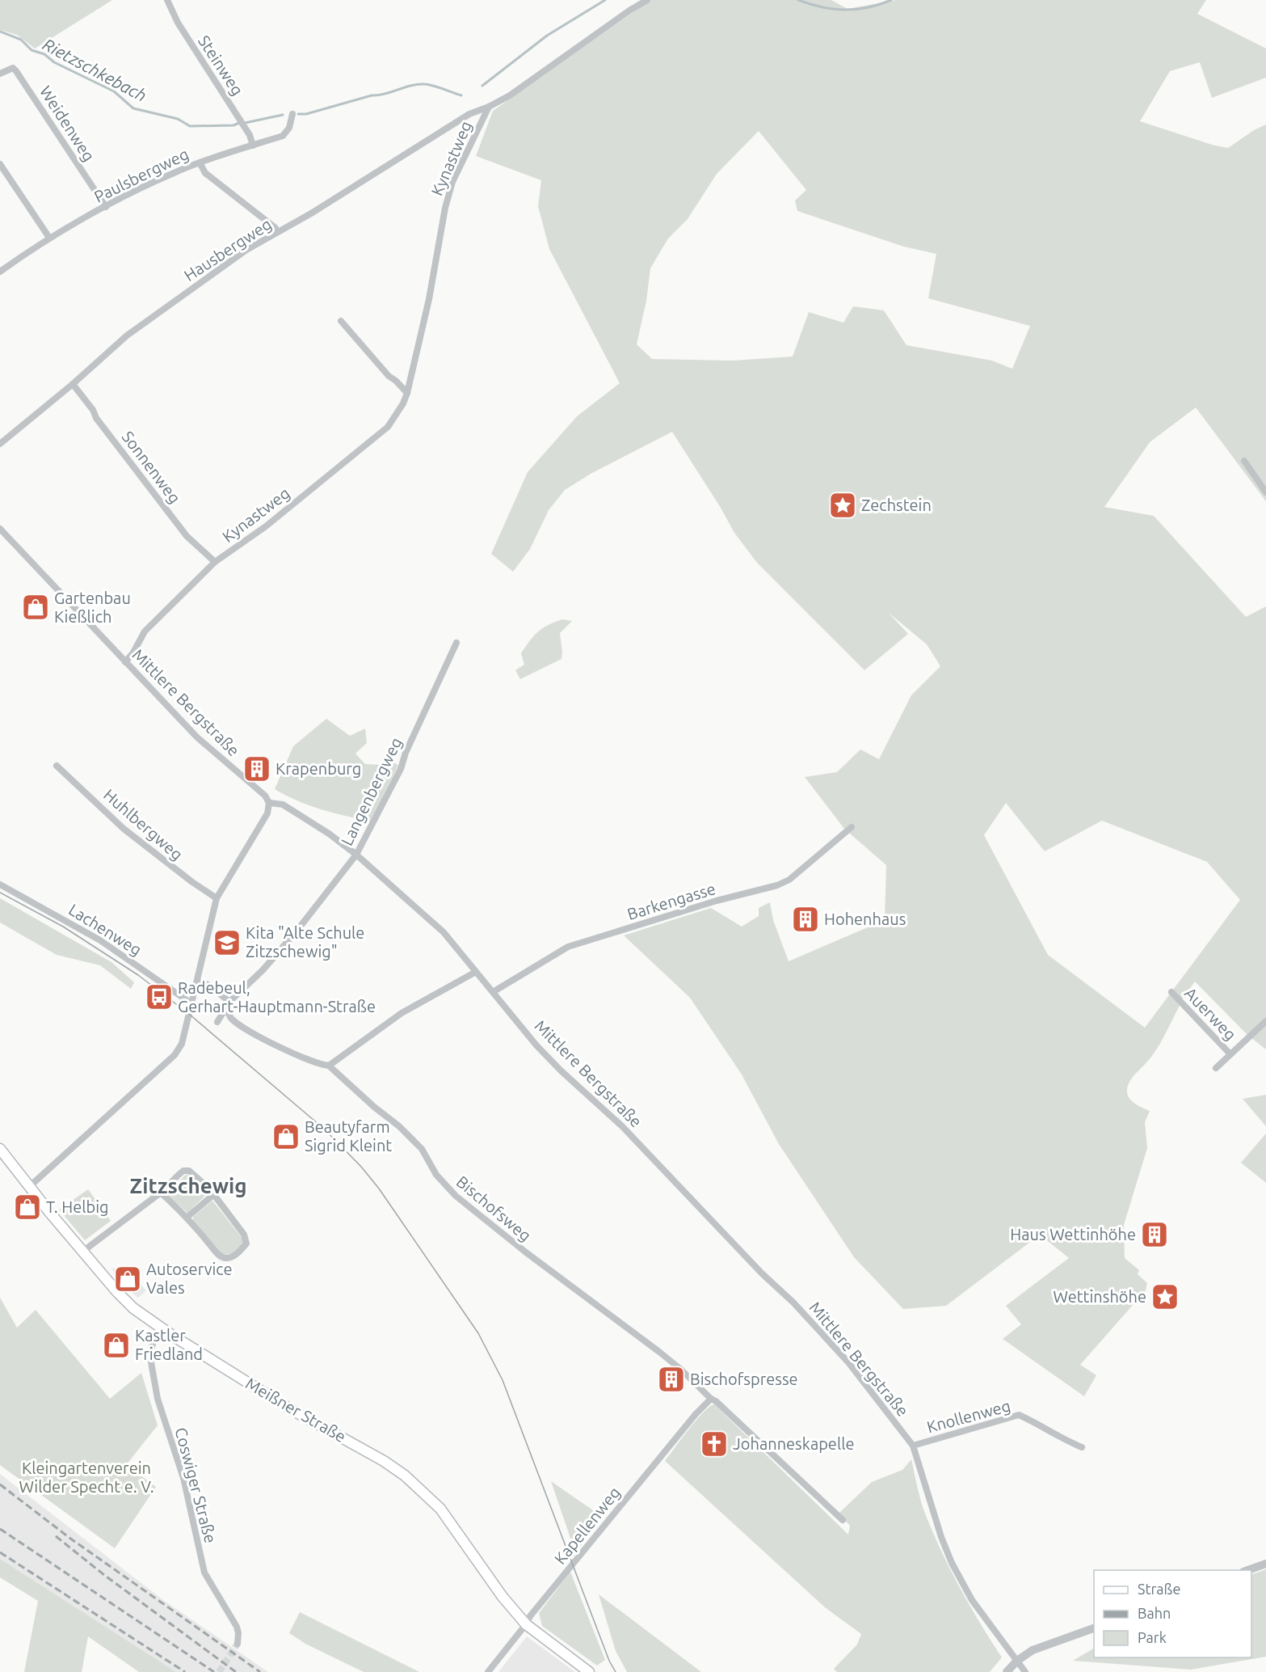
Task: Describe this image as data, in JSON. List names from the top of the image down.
{
  "streets": {
    "main road": ["Meißner Straße"],
    "street": [
      "Steinweg",
      "Weidenweg",
      "Kynastweg",
      "Paulsbergweg",
      "Hausbergweg",
      "Sonnenweg",
      "Mittlere Bergstraße",
      "Langenbergweg",
      "Huhlbergweg",
      "Barkengasse",
      "Lachenweg",
      "Auerweg",
      "Bischofsweg",
      "Knollenweg",
      "Coswiger Straße",
      "Kapellenweg"
    ]
  },
  "crossings": [
    ["Steinweg", "Paulsbergweg"],
    ["Weidenweg", "Paulsbergweg"],
    ["Kynastweg", "Hausbergweg"],
    ["Kynastweg", "Sonnenweg"],
    ["Kynastweg", "Mittlere Bergstraße"],
    ["Hausbergweg", "Sonnenweg"],
    ["Mittlere Bergstraße", "Langenbergweg"],
    ["Mittlere Bergstraße", "Barkengasse"],
    ["Mittlere Bergstraße", "Knollenweg"],
    ["Langenbergweg", "Bischofsweg"],
    ["Bischofsweg", "Kapellenweg"],
    ["Meißner Straße", "Coswiger Straße"],
    ["Meißner Straße", "Kapellenweg"]
  ],
  "districts": ["Zitzschewig"],
  "water": ["Rietzschkebach"],
  "parks": ["Kleingartenverein Wilder Specht e. V."],
  "places": {
    "place": ["Zechstein", "Wettinshöhe"],
    "shop": [
      "Gartenbau Kießlich",
      "Beautyfarm Sigrid Kleint",
      "T. Helbig",
      "Autoservice Vales",
      "Kastler Friedland"
    ],
    "building": [
      "Krapenburg",
      "Hohenhaus",
      "Haus Wettinhöhe",
      "Bischofspresse"
    ],
    "school or university": ["Kita \"Alte Schule Zitzschewig\""],
    "bus stop": ["Radebeul, Gerhart-Hauptmann-Straße"],
    "church": ["Johanneskapelle"]
  },
  "legend": ["Straße", "Bahn", "Park"]
}
